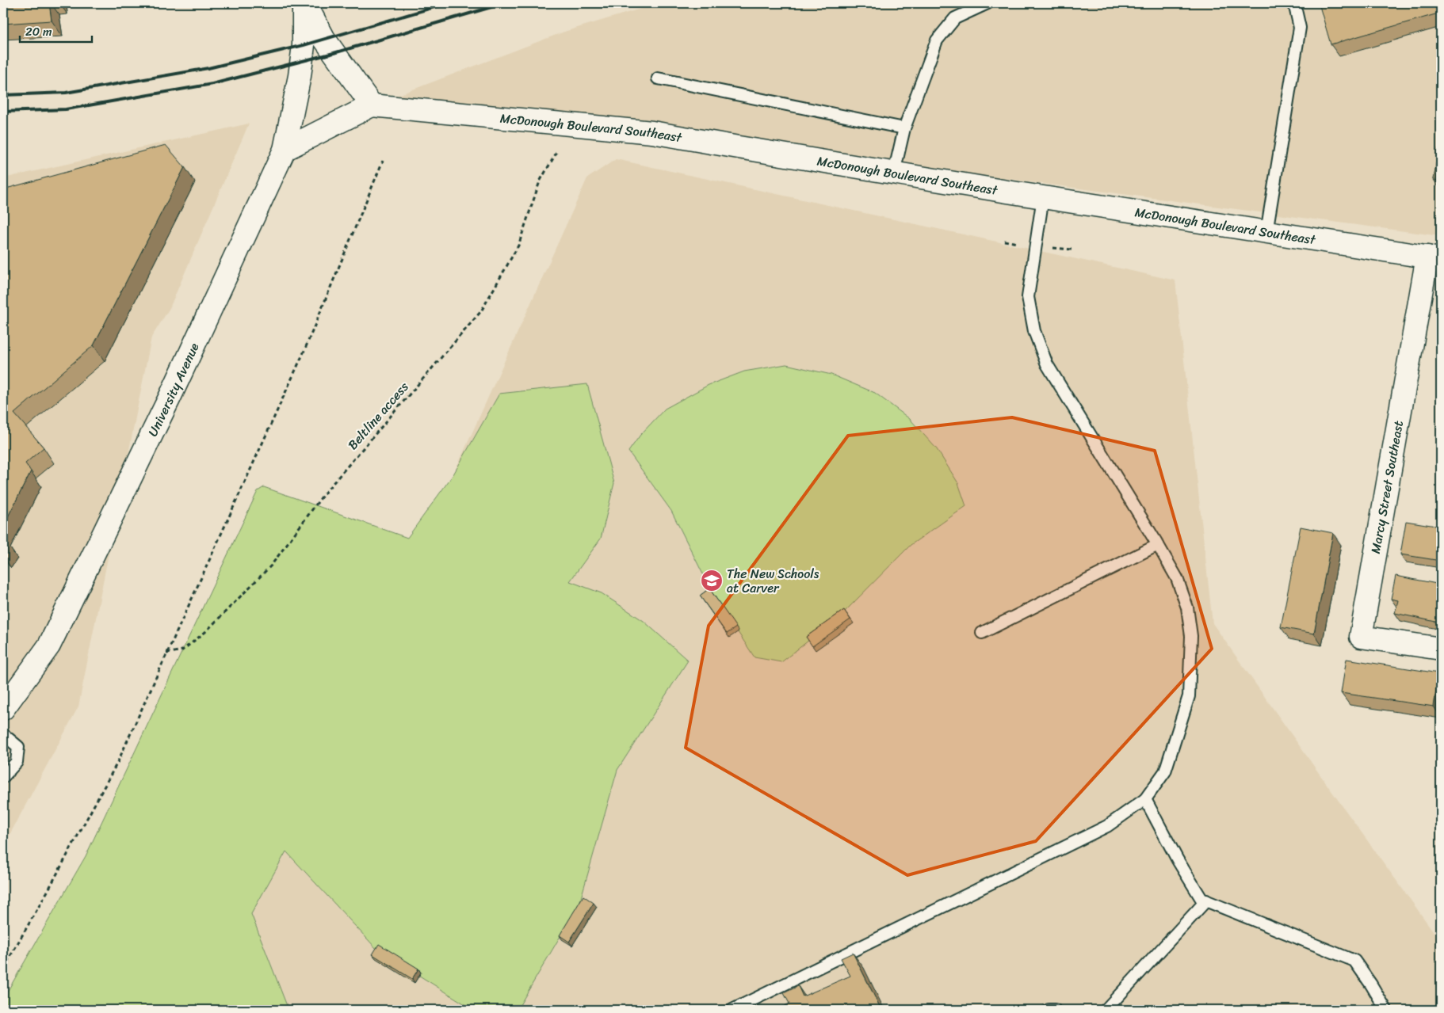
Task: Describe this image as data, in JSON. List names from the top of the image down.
{
  "streets": {
    "main road": ["McDonough Boulevard Southeast", "University Avenue", "Marcy Street Southeast"],
    "path": ["Beltline access"]
  },
  "crossings": [
    ["McDonough Boulevard Southeast", "Marcy Street Southeast"]
  ],
  "places": {
    "school or university": ["The New Schools at Carver"]
  },
  "scale_bar": "20 m"
}
